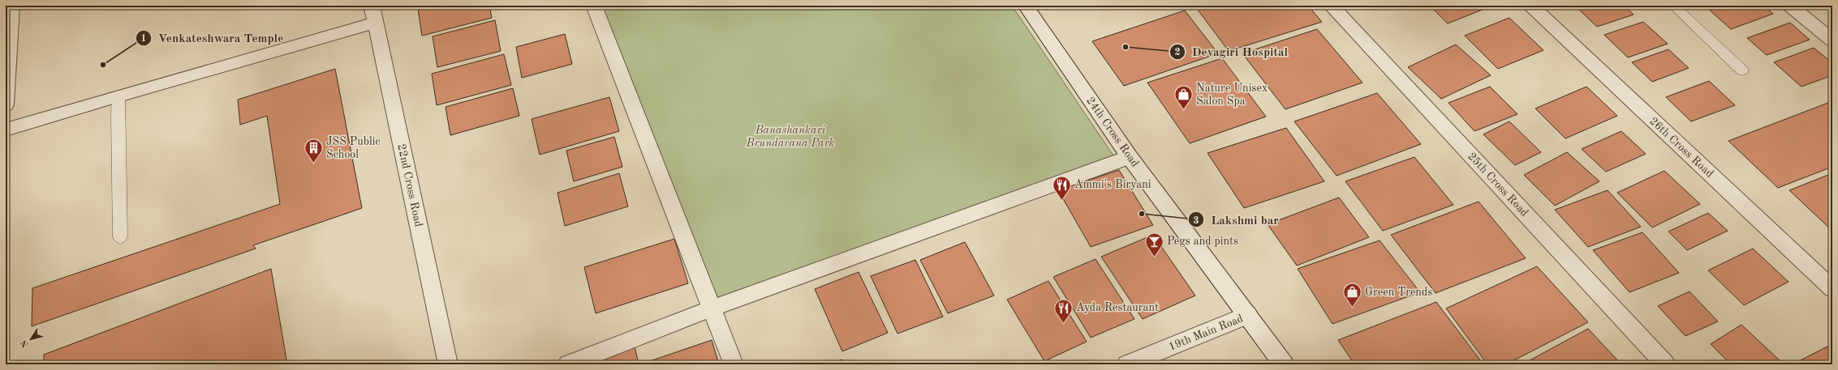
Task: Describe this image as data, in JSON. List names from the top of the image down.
{
  "streets": {
    "street": [
      "24th Cross Road",
      "26th Cross Road",
      "25th Cross Road",
      "22nd Cross Road",
      "19th Main Road"
    ]
  },
  "crossings": [
    ["24th Cross Road", "19th Main Road"]
  ],
  "parks": ["Banashankari Brundavana Park"],
  "places": {
    "other": ["Devagiri Hospital", "Venkateshwara Temple", "Lakshmi bar"],
    "shop": ["Nature Unisex Salon Spa", "Green Trends"],
    "building": ["JSS Public School"],
    "restaurant": ["Ammi's Biryani", "Ayda Restaurant"],
    "bar": ["Pegs and pints"]
  },
  "north": "bottom left"
}
